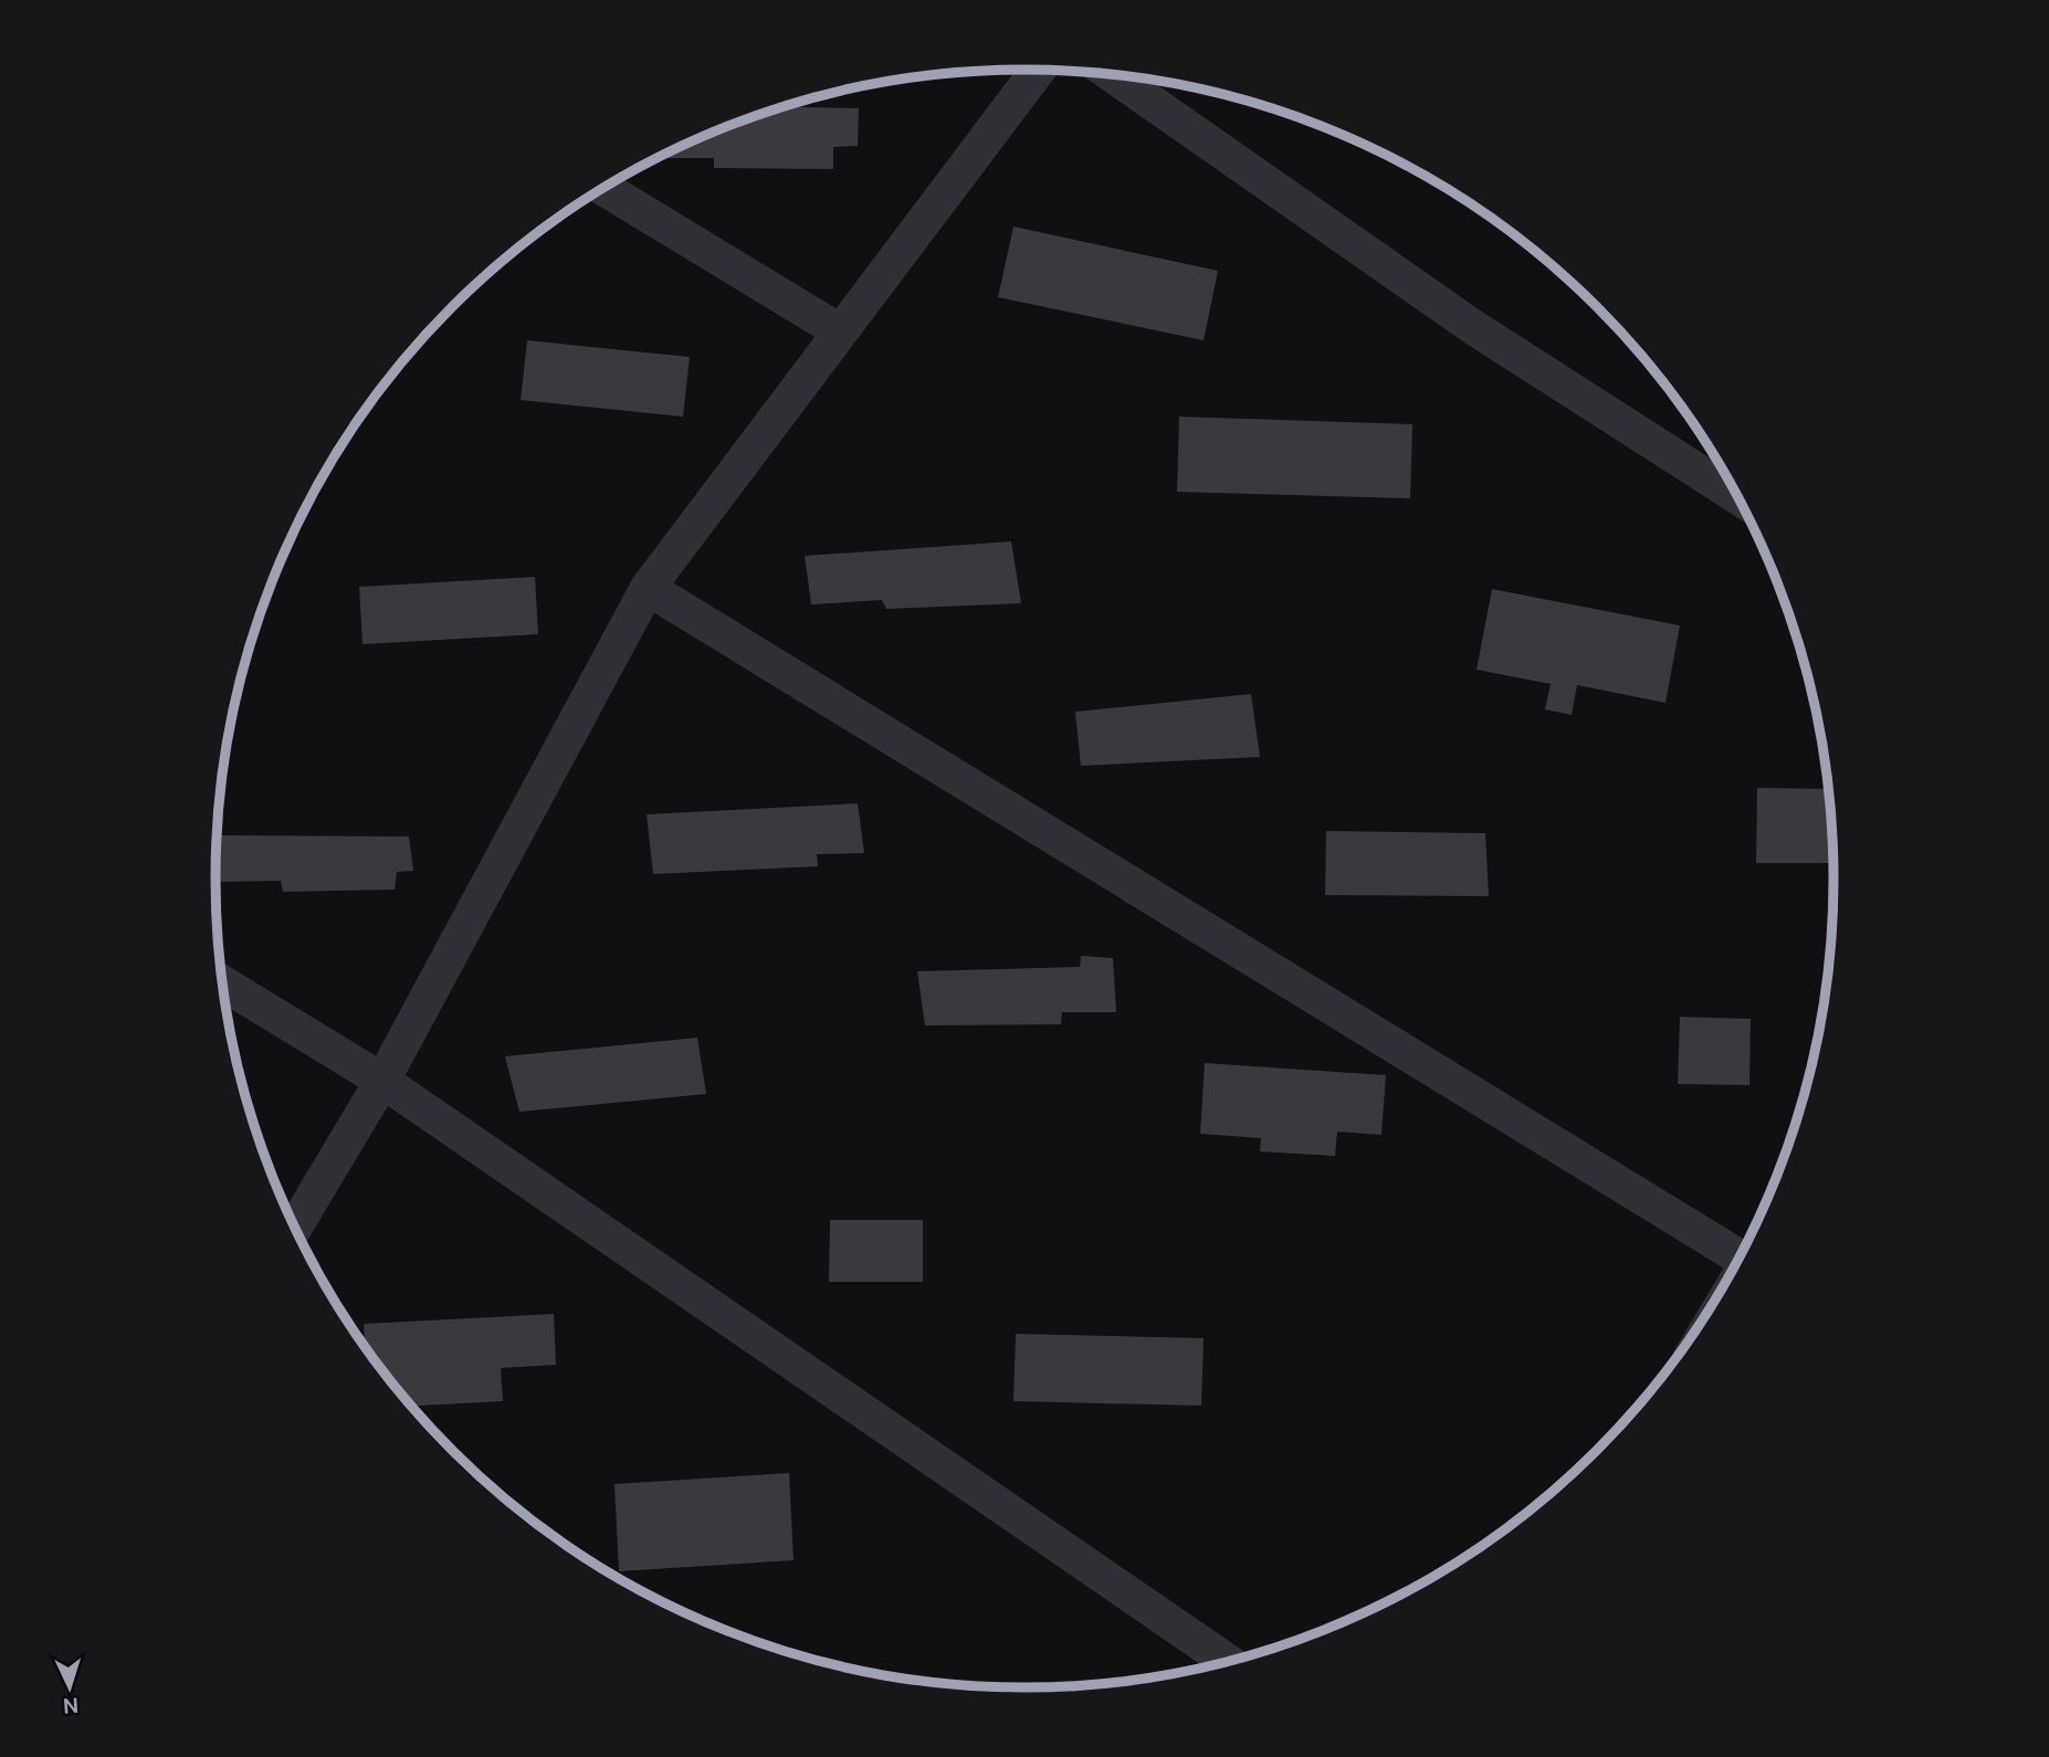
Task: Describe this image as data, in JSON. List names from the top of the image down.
{
  "north": "bottom"
}
